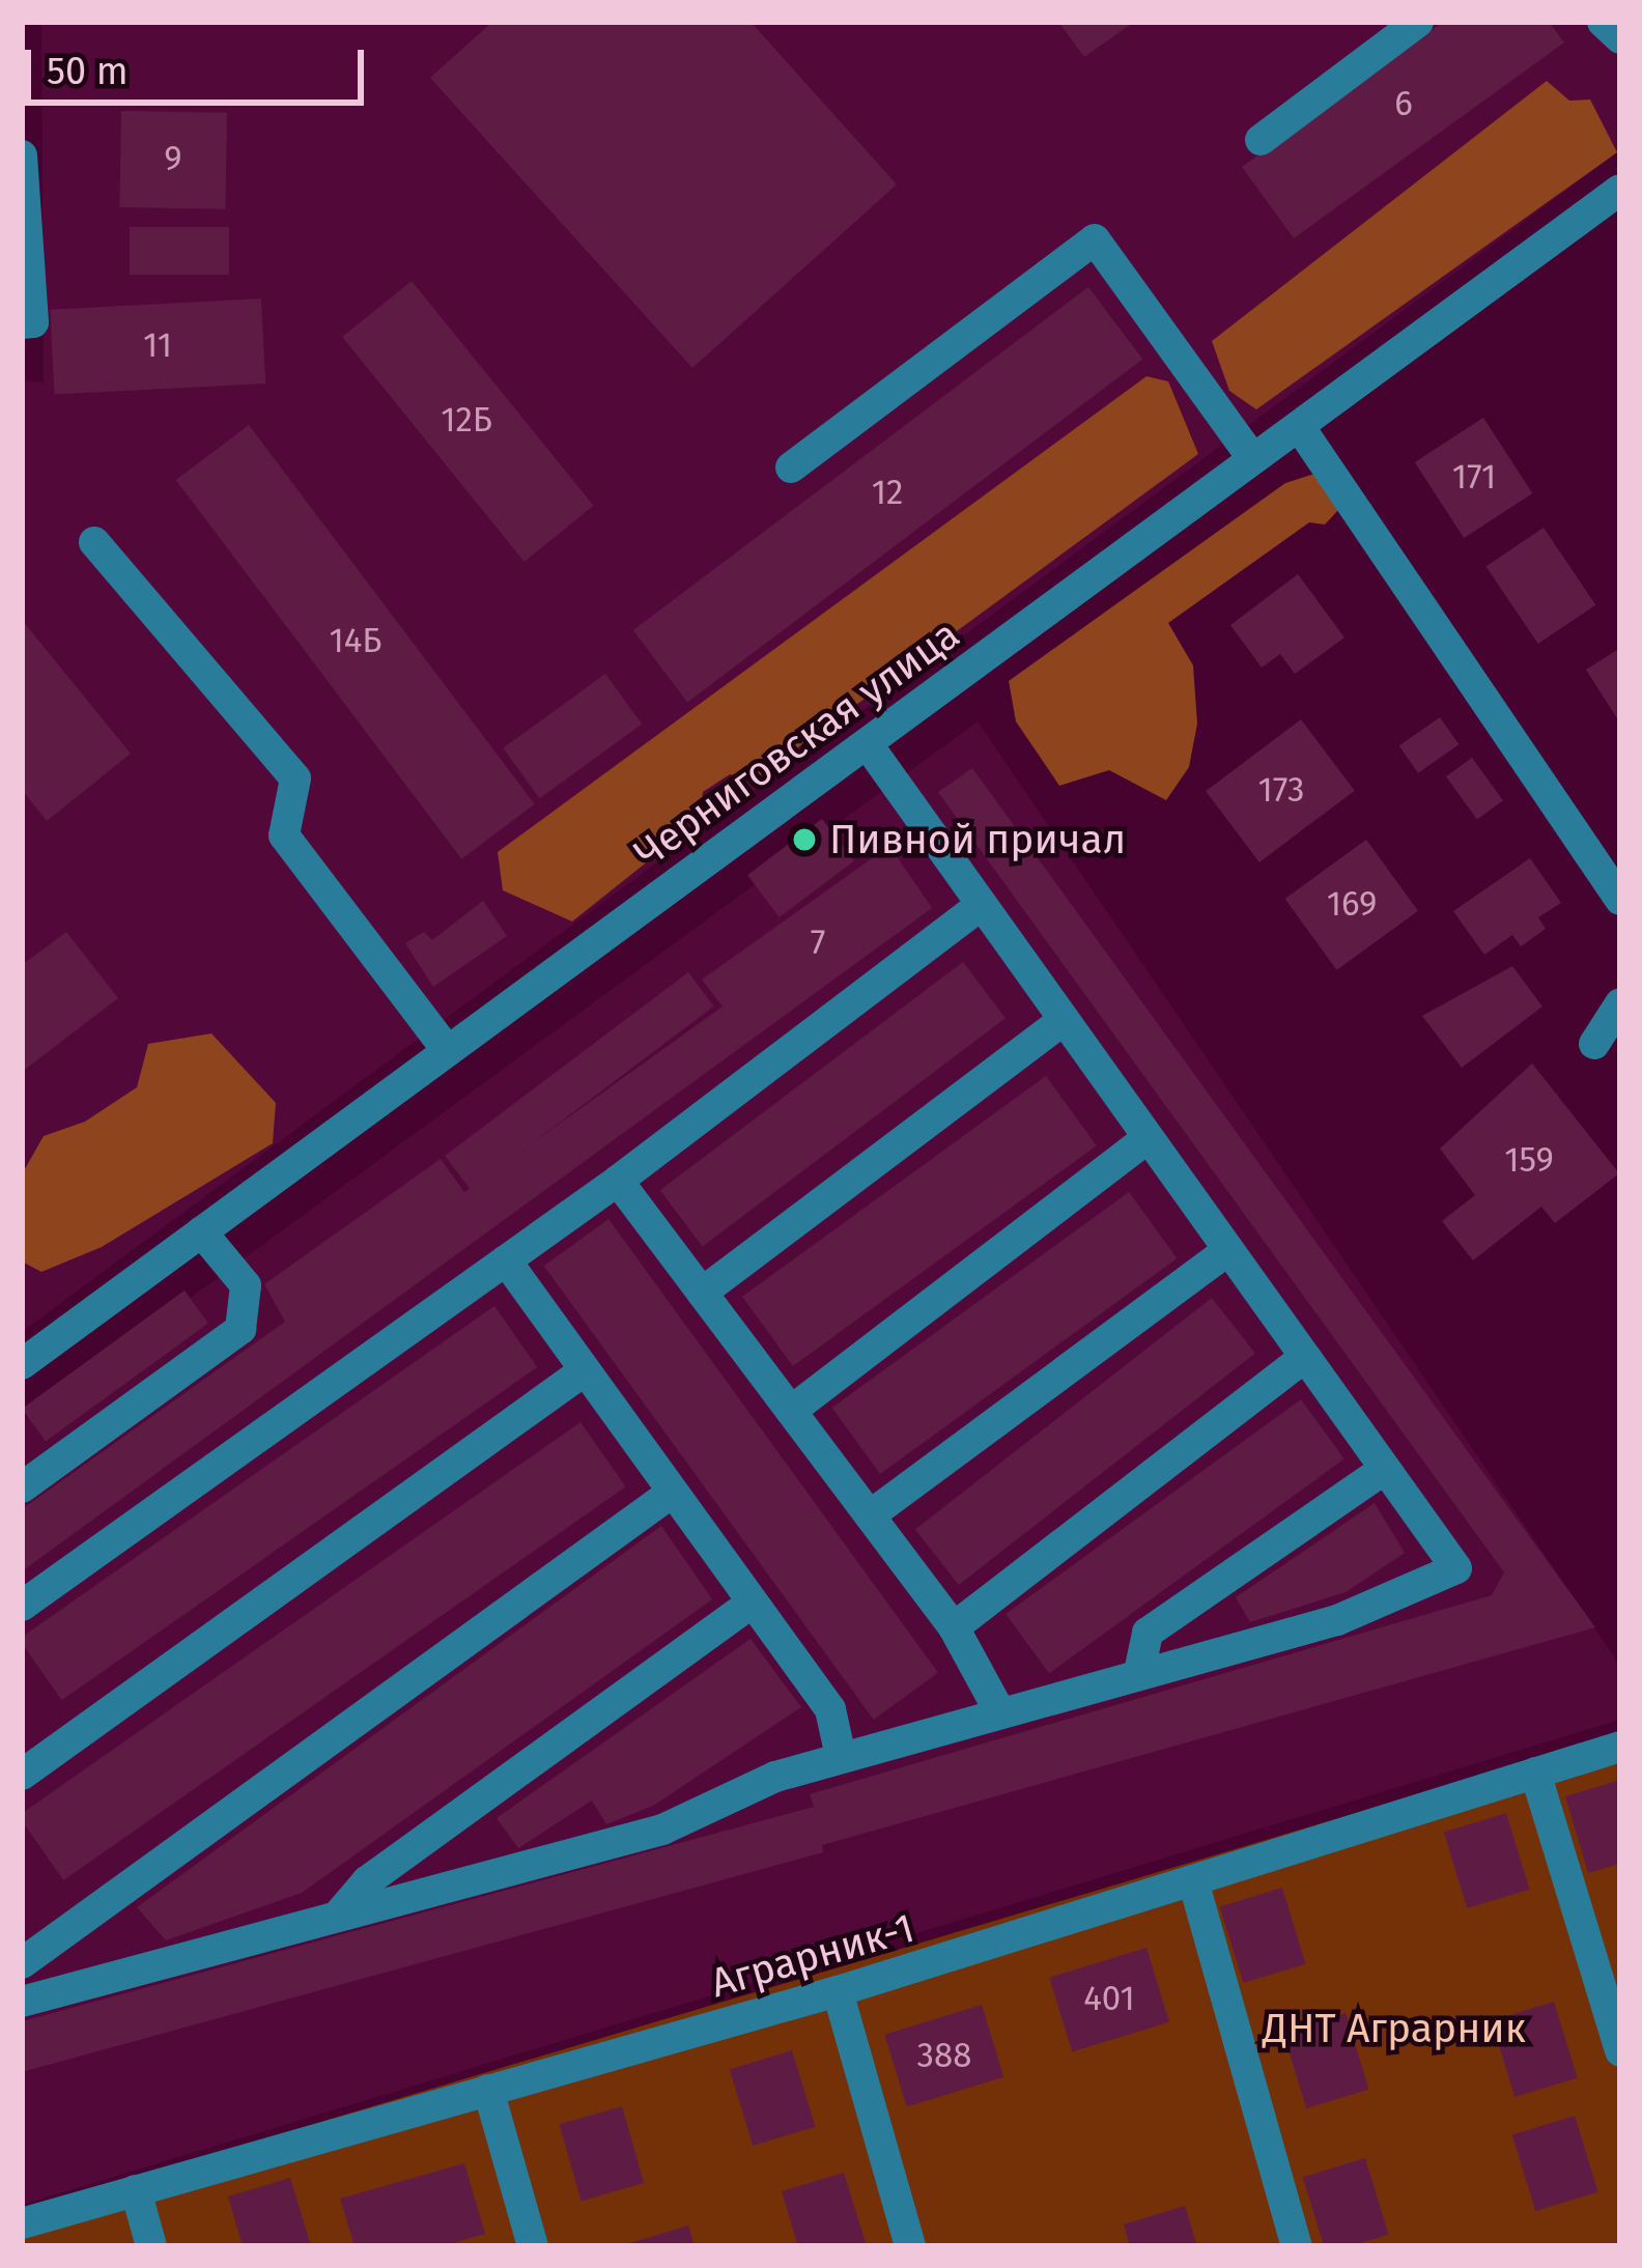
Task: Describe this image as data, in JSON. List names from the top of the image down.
{
  "streets": {
    "street": ["Черниговская улица", "Аграрник-1"]
  },
  "parks": ["ДНТ Аграрник"],
  "places": ["Пивной причал"],
  "house_numbers": [
    "6",
    "9",
    "11",
    "12Б",
    "171",
    "12",
    "14Б",
    "173",
    "169",
    "7",
    "159",
    "401",
    "388"
  ],
  "scale_bar": "50 m"
}
